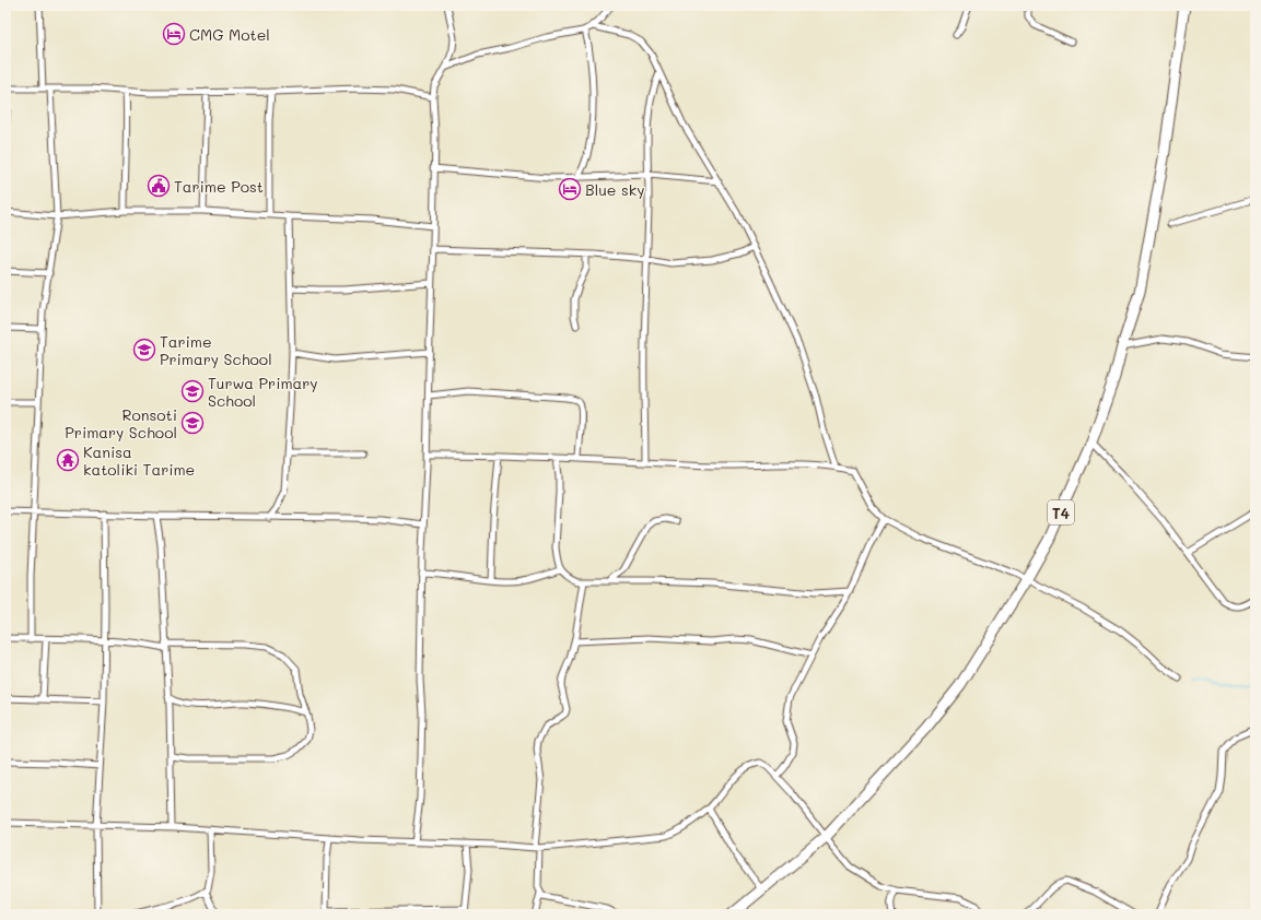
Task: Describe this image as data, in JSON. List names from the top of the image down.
{
  "streets": {
    "highway": ["T4"]
  },
  "places": {
    "hotel": ["CMG Motel", "Blue sky"],
    "public building": ["Tarime Post"],
    "school or university": ["Tarime Primary School", "Turwa Primary School", "Ronsoti Primary School"],
    "temple": ["Kanisa katoliki Tarime"]
  }
}
